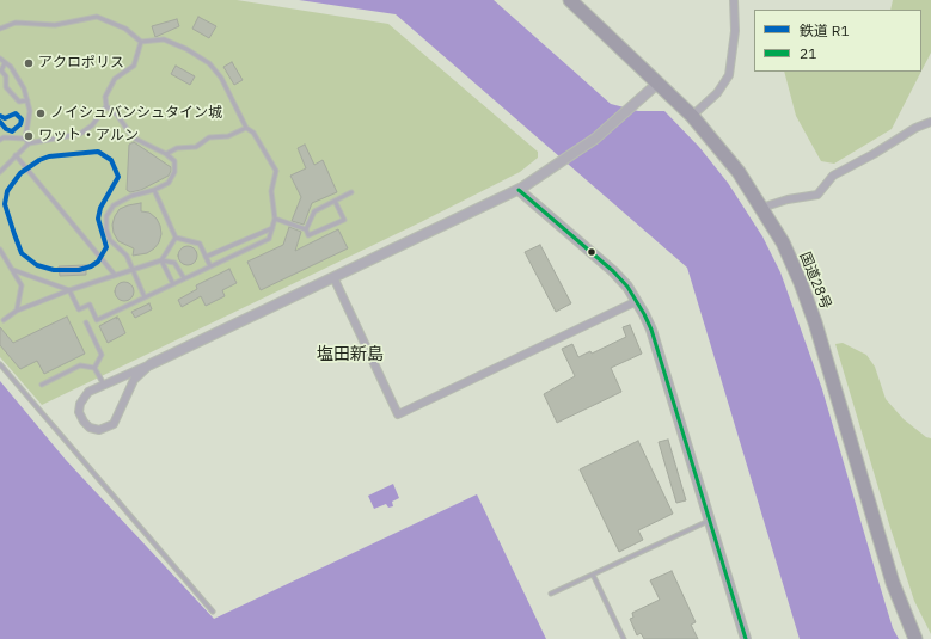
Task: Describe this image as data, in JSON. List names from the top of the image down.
{
  "streets": {
    "highway": ["国道28号"]
  },
  "districts": ["塩田新島"],
  "places": ["アクロポリス", "ノイシュバンシュタイン城", "ワット・アルン"],
  "lines": ["rail line R1", "transit line 21"],
  "legend": ["鉄道 R1", "21"]
}
